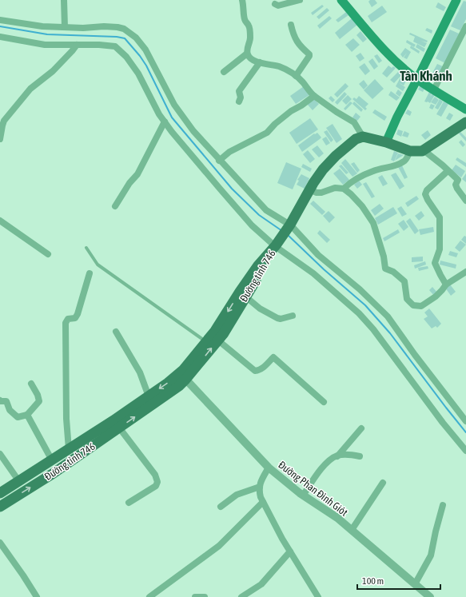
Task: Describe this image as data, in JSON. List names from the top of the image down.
{
  "streets": {
    "main road": ["Đường tỉnh 746"],
    "street": ["Đường Phan Đình Giót"]
  },
  "crossings": [
    ["Đường tỉnh 746", "Đường Phan Đình Giót"]
  ],
  "districts": ["Tân Khánh"],
  "scale_bar": "100 m"
}
